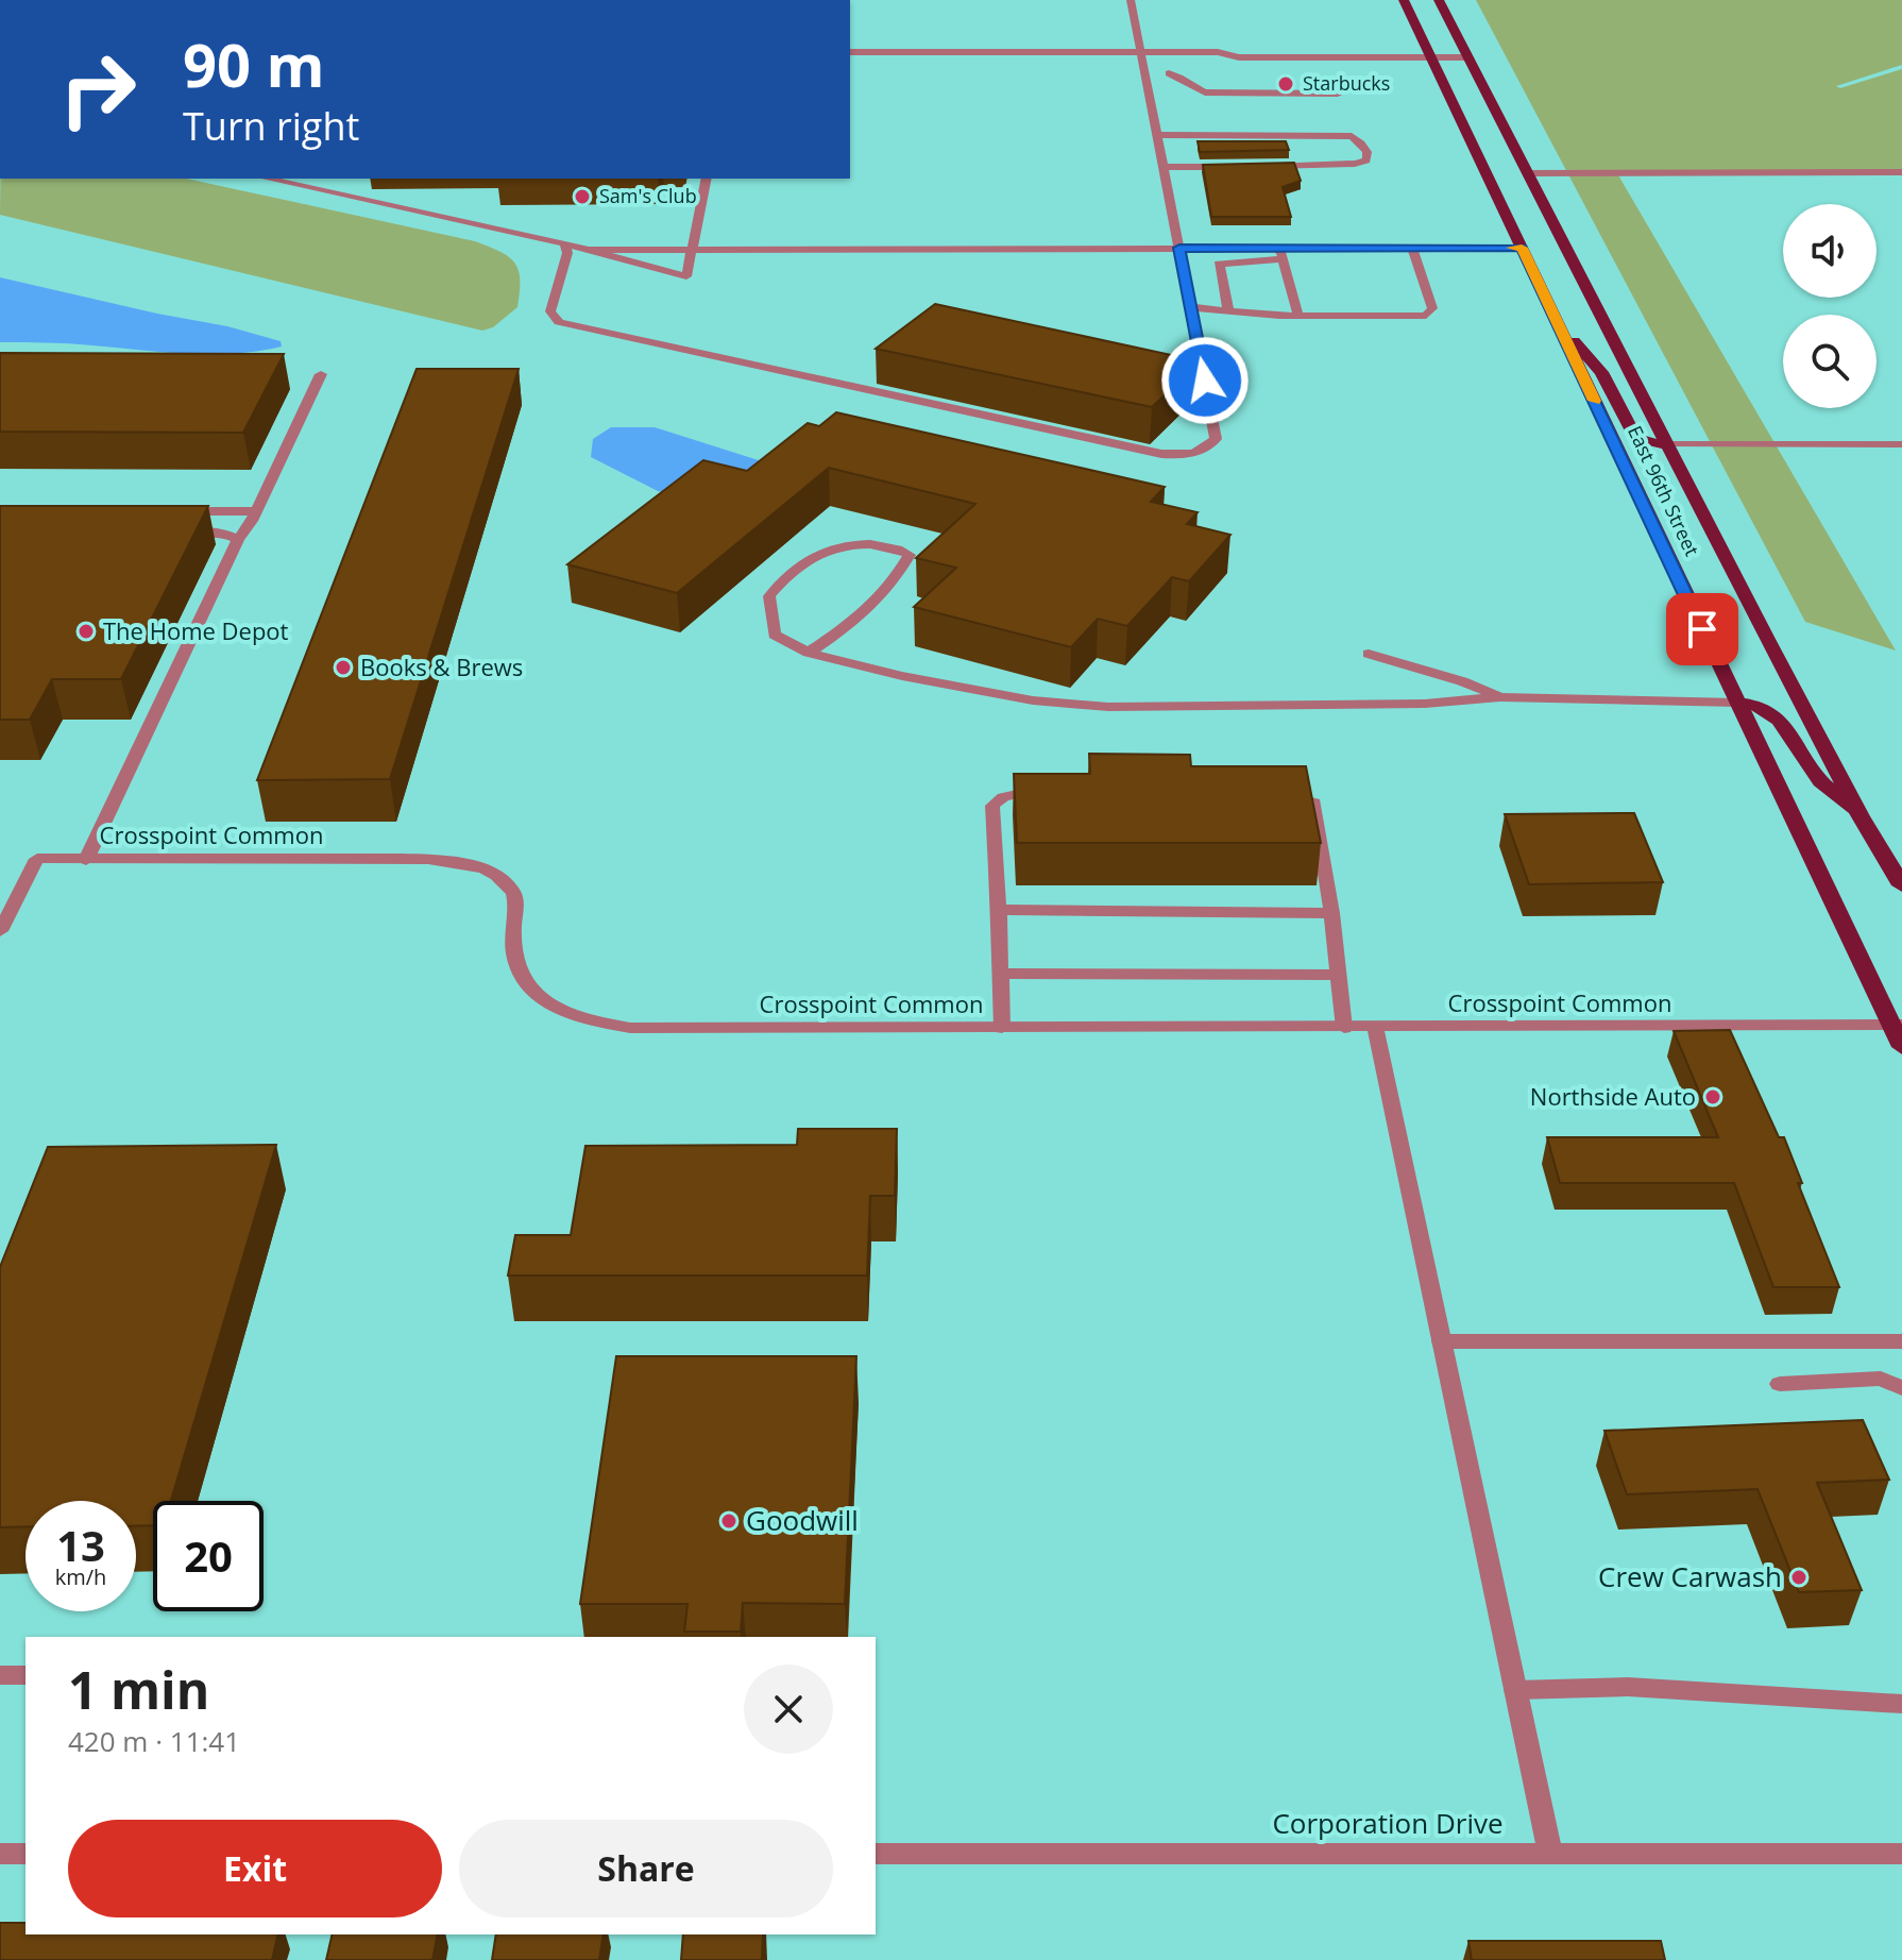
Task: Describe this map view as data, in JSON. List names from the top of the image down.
{
  "streets": {
    "main road": ["East 96th Street"],
    "street": ["Crosspoint Common", "Corporation Drive"]
  },
  "crossings": [
    ["East 96th Street", "Crosspoint Common"]
  ],
  "places": [
    "Starbucks",
    "Sam's Club",
    "The Home Depot",
    "Books & Brews",
    "Northside Auto",
    "Goodwill",
    "Crew Carwash"
  ],
  "page": {
    "turn": ["90 m", "Turn right"],
    "speed": "13 km/h",
    "limit": "20",
    "heading": ["1 min", "420 m · 11:41"],
    "buttons": ["Exit", "Share"]
  }
}
